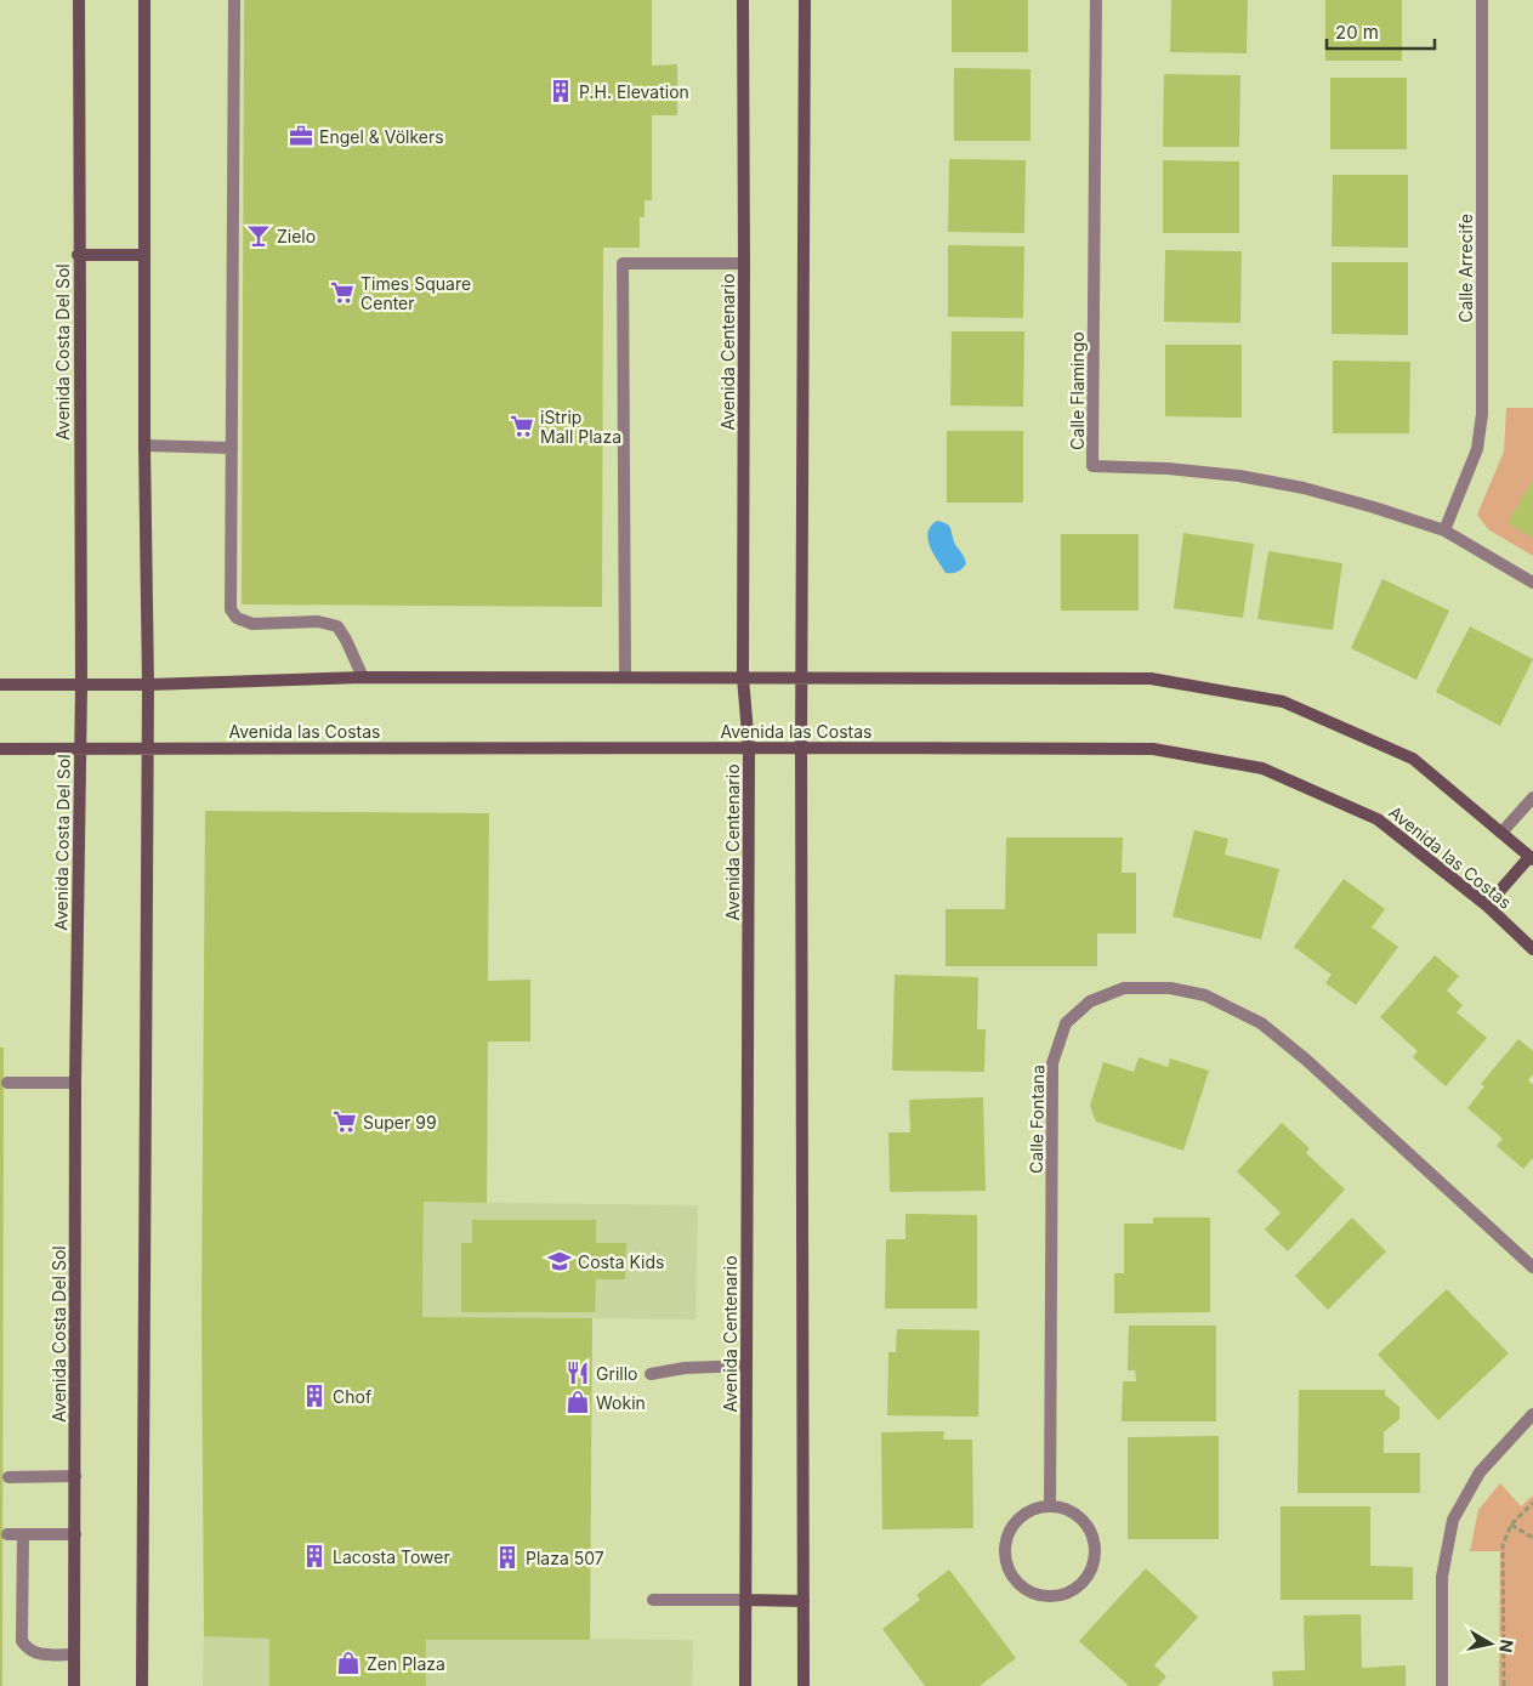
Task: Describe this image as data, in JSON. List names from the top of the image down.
{
  "streets": {
    "street": [
      "Calle Arrecife",
      "Avenida Costa Del Sol",
      "Avenida Centenario",
      "Calle Flamingo",
      "Avenida las Costas",
      "Calle Fontana"
    ]
  },
  "crossings": [
    ["Calle Arrecife", "Calle Flamingo"],
    ["Avenida Costa Del Sol", "Avenida las Costas"],
    ["Avenida Centenario", "Avenida las Costas"]
  ],
  "places": {
    "building": [
      "P.H. Elevation",
      "Chof",
      "Lacosta Tower",
      "Plaza 507"
    ],
    "office": ["Engel & Völkers"],
    "bar": ["Zielo"],
    "supermarket": ["Times Square Center", "iStrip Mall Plaza", "Super 99"],
    "school or university": ["Costa Kids"],
    "restaurant": ["Grillo"],
    "shop": ["Wokin", "Zen Plaza"]
  },
  "scale_bar": "20 m",
  "north": "right"
}
